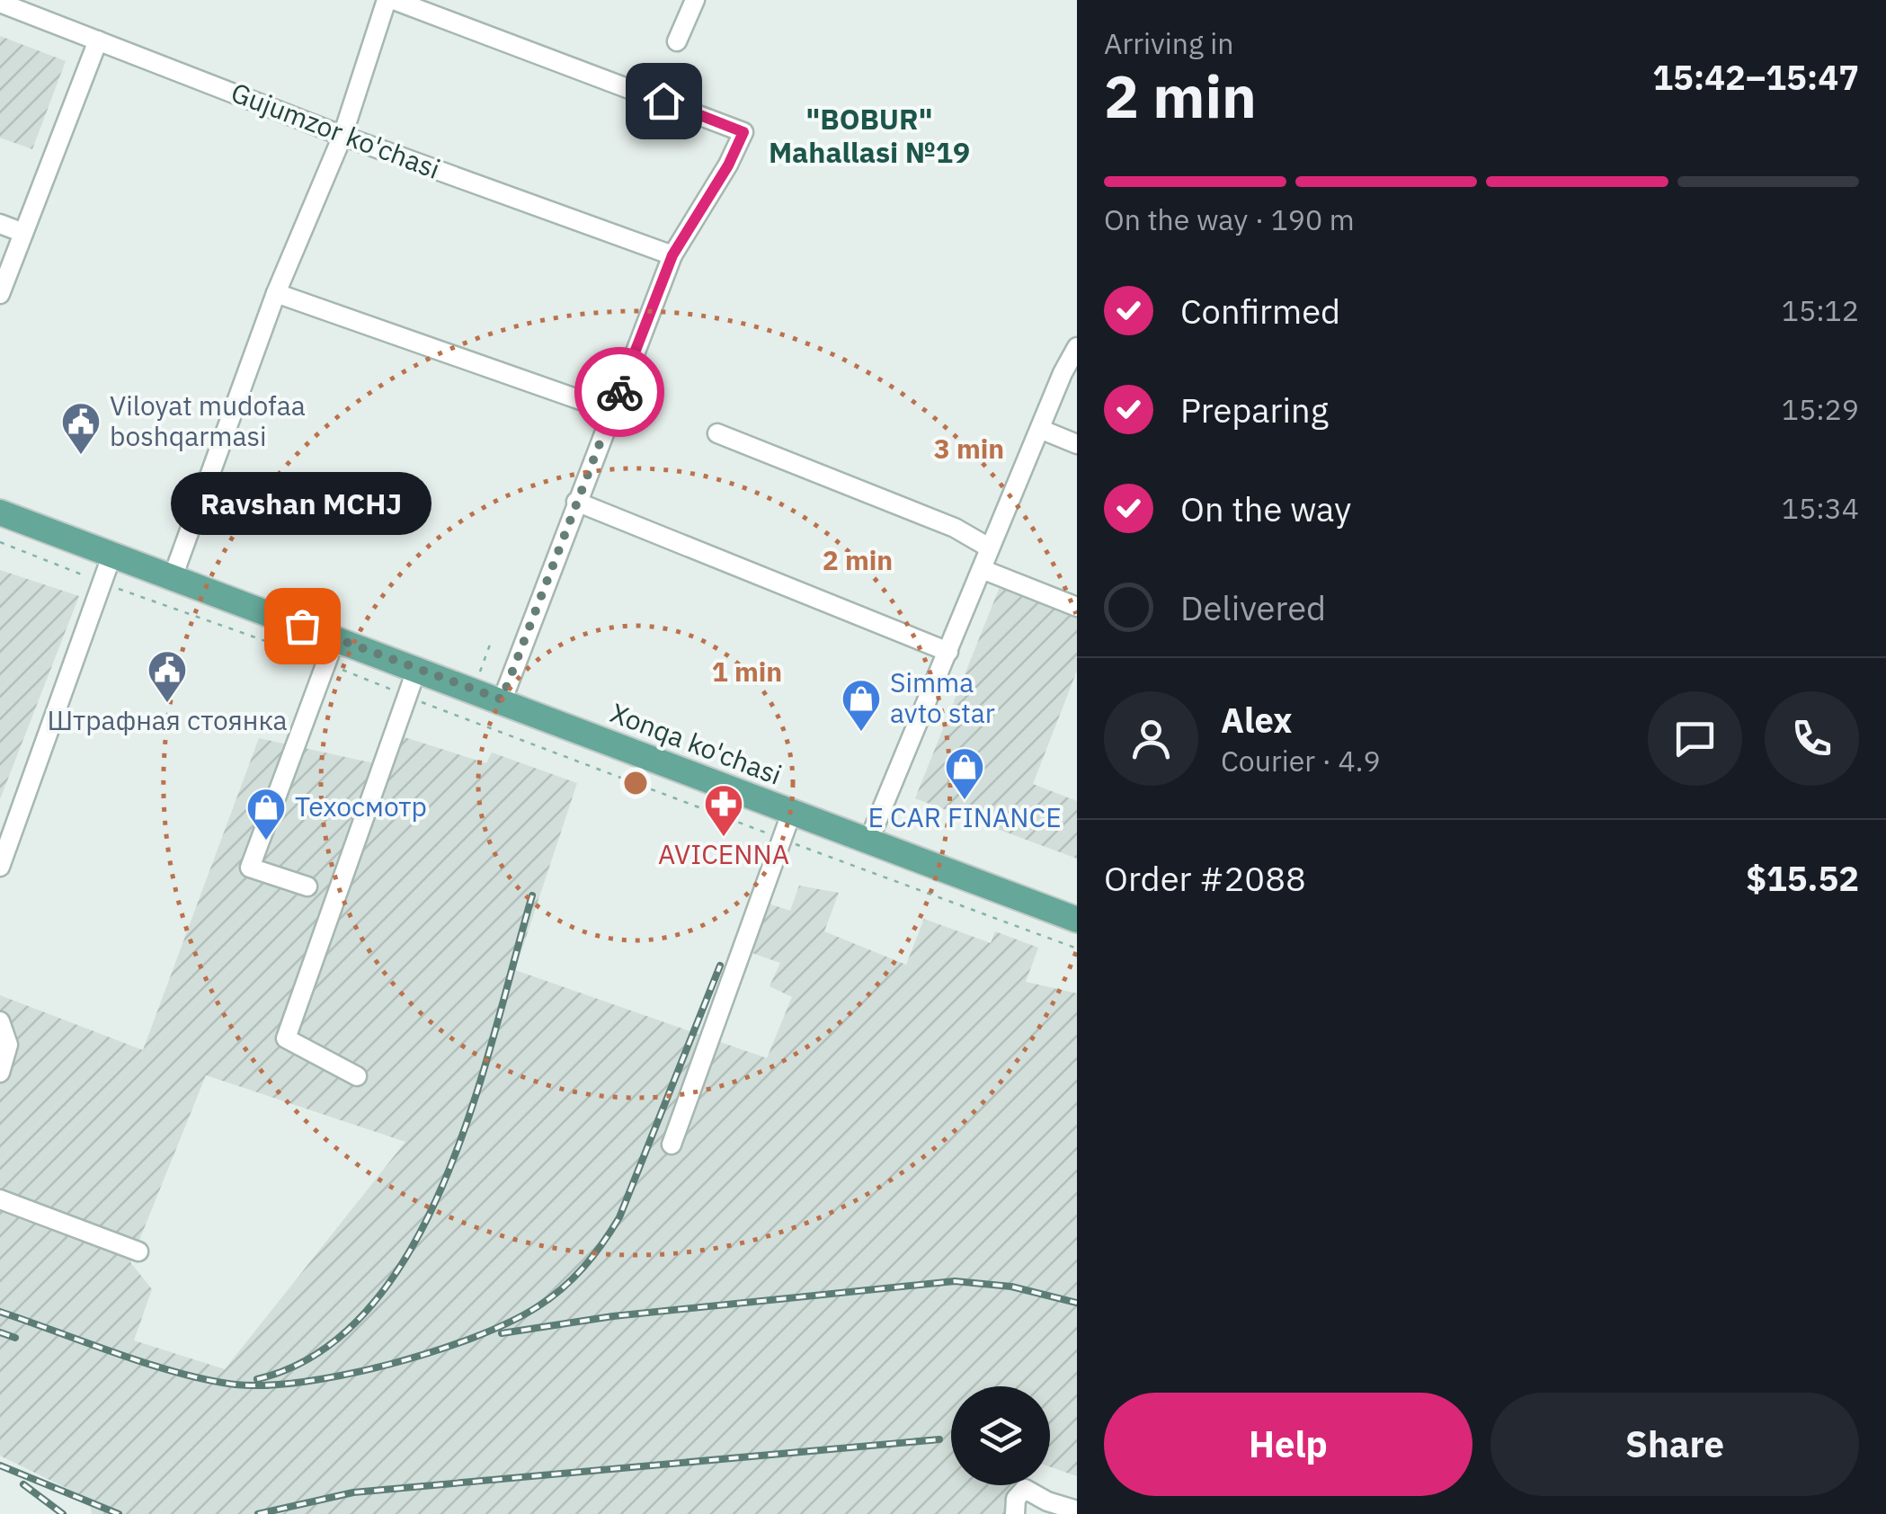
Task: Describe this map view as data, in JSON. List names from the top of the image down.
{
  "streets": {
    "main road": ["Xonqa ko'chasi"],
    "street": ["Gujumzor ko'chasi"]
  },
  "districts": ["\"BOBUR\" Mahallasi №19"],
  "places": {
    "public building": ["Viloyat mudofaa boshqarmasi", "Штрафная стоянка"],
    "other": ["Ravshan MCHJ"],
    "shop": ["Simma avto star", "E CAR FINANCE", "Техосмотр"],
    "pharmacy": ["AVICENNA"]
  },
  "page": {
    "heading": ["2 min", "Arriving in", "15:42–15:47"],
    "panel": [
      "Alex",
      "Courier · 4.9",
      "Order #2088",
      "$15.52"
    ],
    "bar": "On the way · 190 m",
    "list": [
      ["Confirmed", "15:12"],
      ["Preparing", "15:29"],
      ["On the way", "15:34"],
      "Delivered"
    ],
    "bubble": "Ravshan MCHJ",
    "buttons": ["Help", "Share"]
  },
  "rings": ["3 min", "2 min", "1 min"]
}
